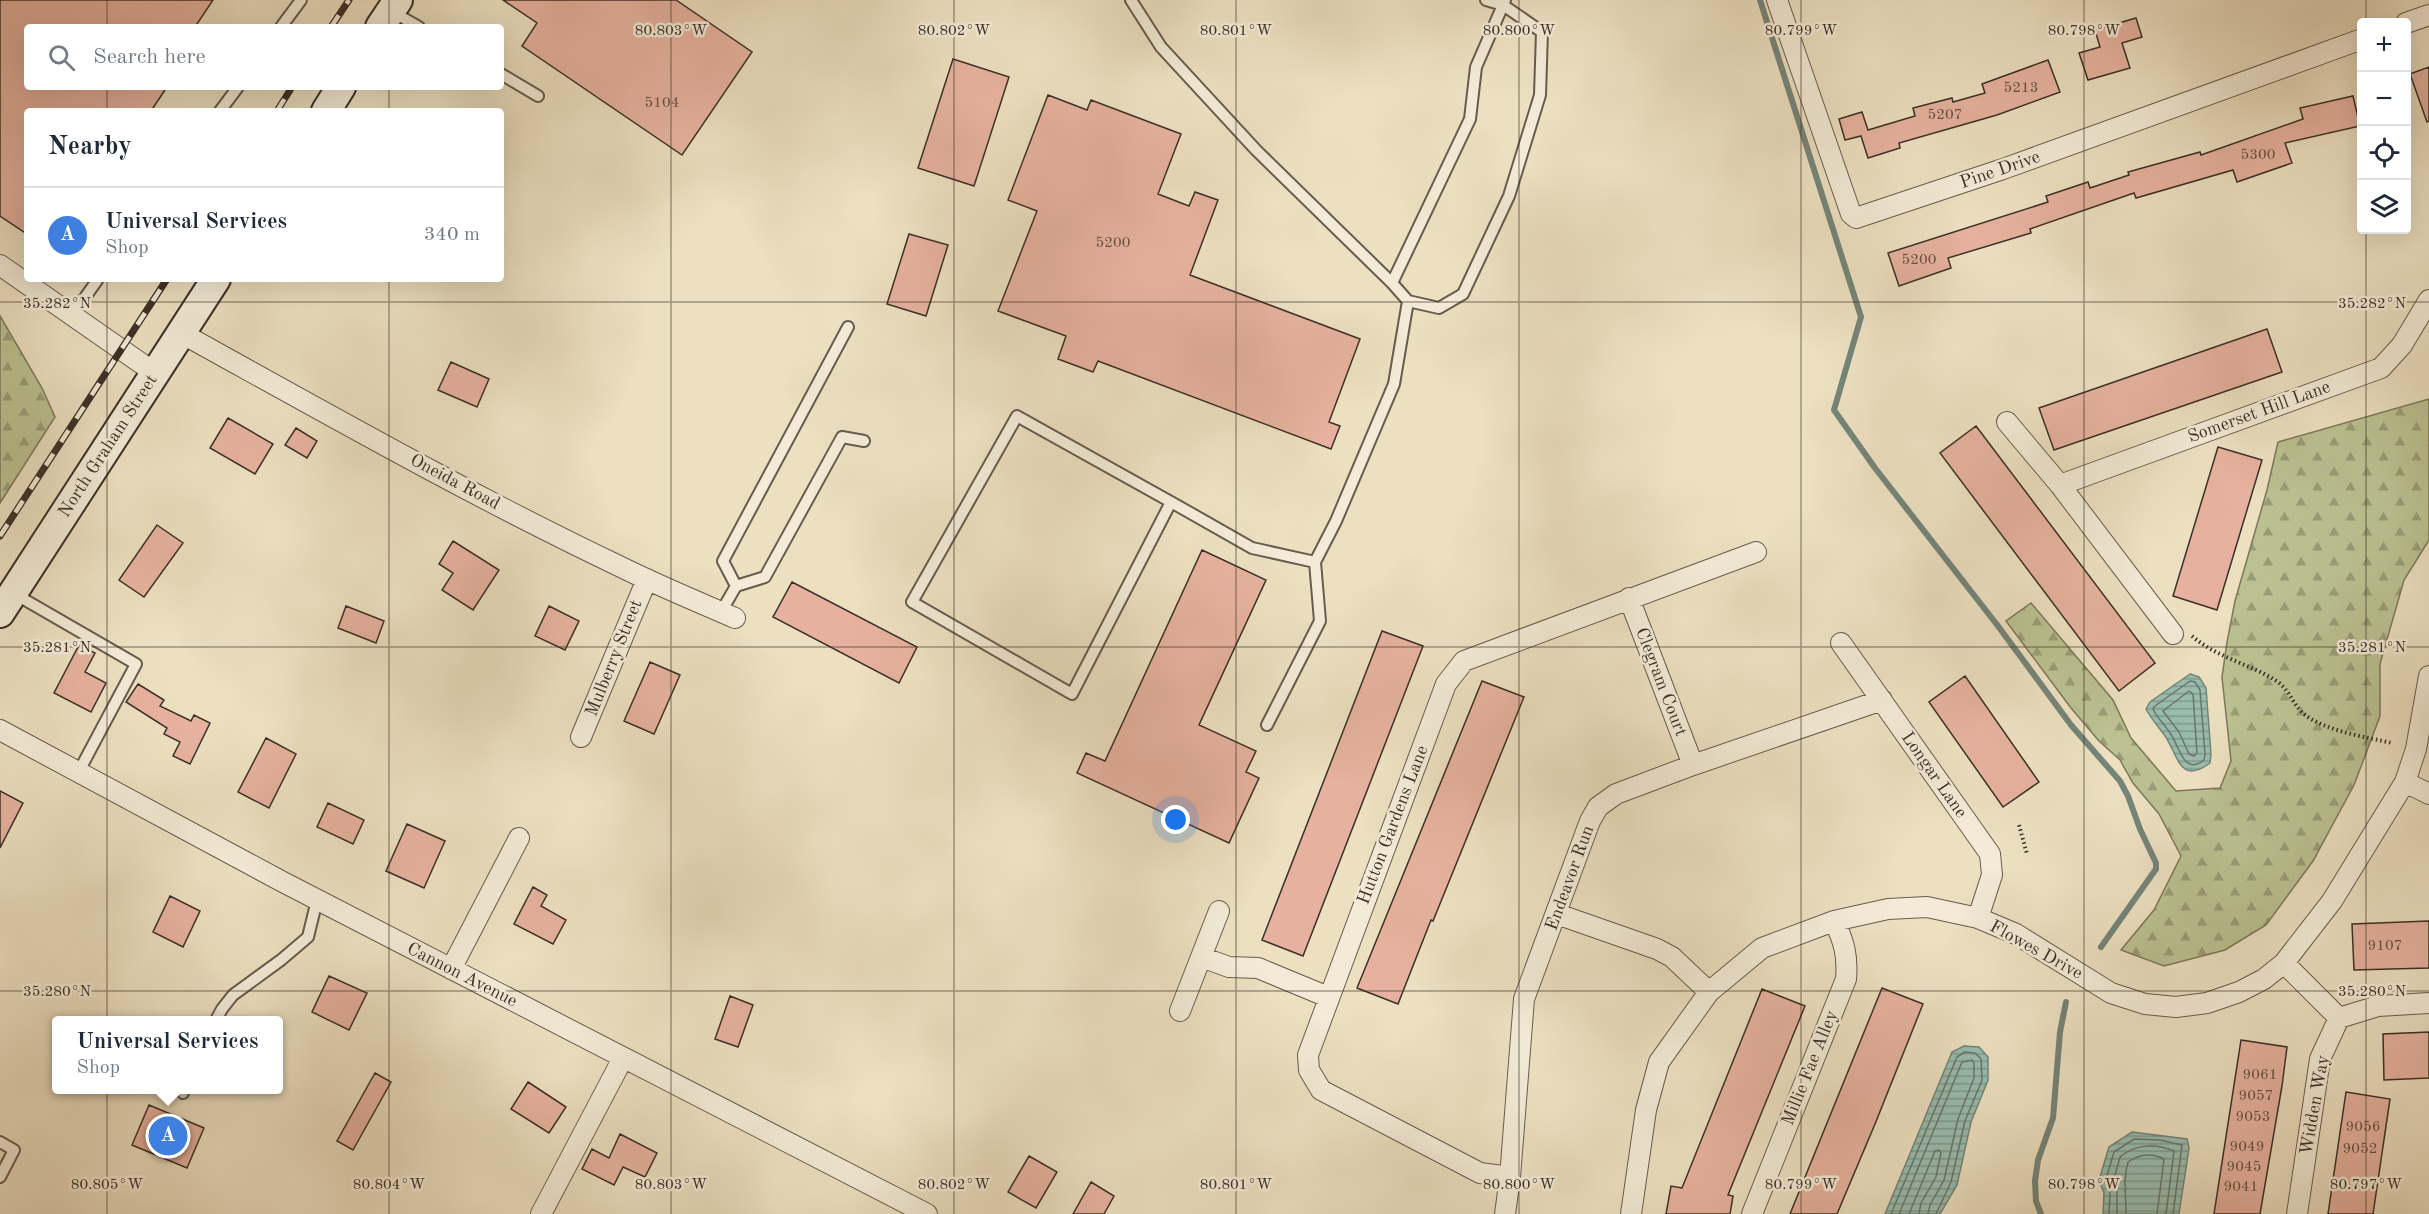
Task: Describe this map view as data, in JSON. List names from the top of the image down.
{
  "streets": {
    "main road": ["North Graham Street"],
    "street": [
      "Pine Drive",
      "Somerset Hill Lane",
      "Oneida Road",
      "Mulberry Street",
      "Clegram Court",
      "Longar Lane",
      "Hutton Gardens Lane",
      "Endeavor Run",
      "Flowes Drive",
      "Cannon Avenue",
      "Millie Fae Alley",
      "Widden Way"
    ]
  },
  "crossings": [
    ["North Graham Street", "Oneida Road"],
    ["Oneida Road", "Mulberry Street"],
    ["Clegram Court", "Hutton Gardens Lane"],
    ["Clegram Court", "Endeavor Run"],
    ["Longar Lane", "Endeavor Run"],
    ["Longar Lane", "Flowes Drive"],
    ["Hutton Gardens Lane", "Endeavor Run"],
    ["Flowes Drive", "Millie Fae Alley"]
  ],
  "house_numbers": [
    "5213",
    "5104",
    "5207",
    "5300",
    "5200",
    "5200",
    "9107",
    "9061",
    "9057",
    "9053",
    "9056",
    "9049",
    "9052",
    "9045",
    "9041"
  ],
  "page": {
    "map_buttons": ["+", "−"],
    "search": "Search here",
    "heading": "Nearby",
    "list": [
      {
        "mark": "A",
        "name": "Universal Services",
        "note": "Shop",
        "value": "340 m"
      }
    ],
    "popup": ["Universal Services", "Shop"],
    "pins": "A"
  },
  "coordinates": [
    "80.803°W",
    "80.802°W",
    "80.801°W",
    "80.800°W",
    "80.799°W",
    "80.798°W",
    "35.282°N",
    "35.281°N",
    "35.280°N",
    "80.805°W",
    "80.804°W",
    "80.797°W"
  ]
}
